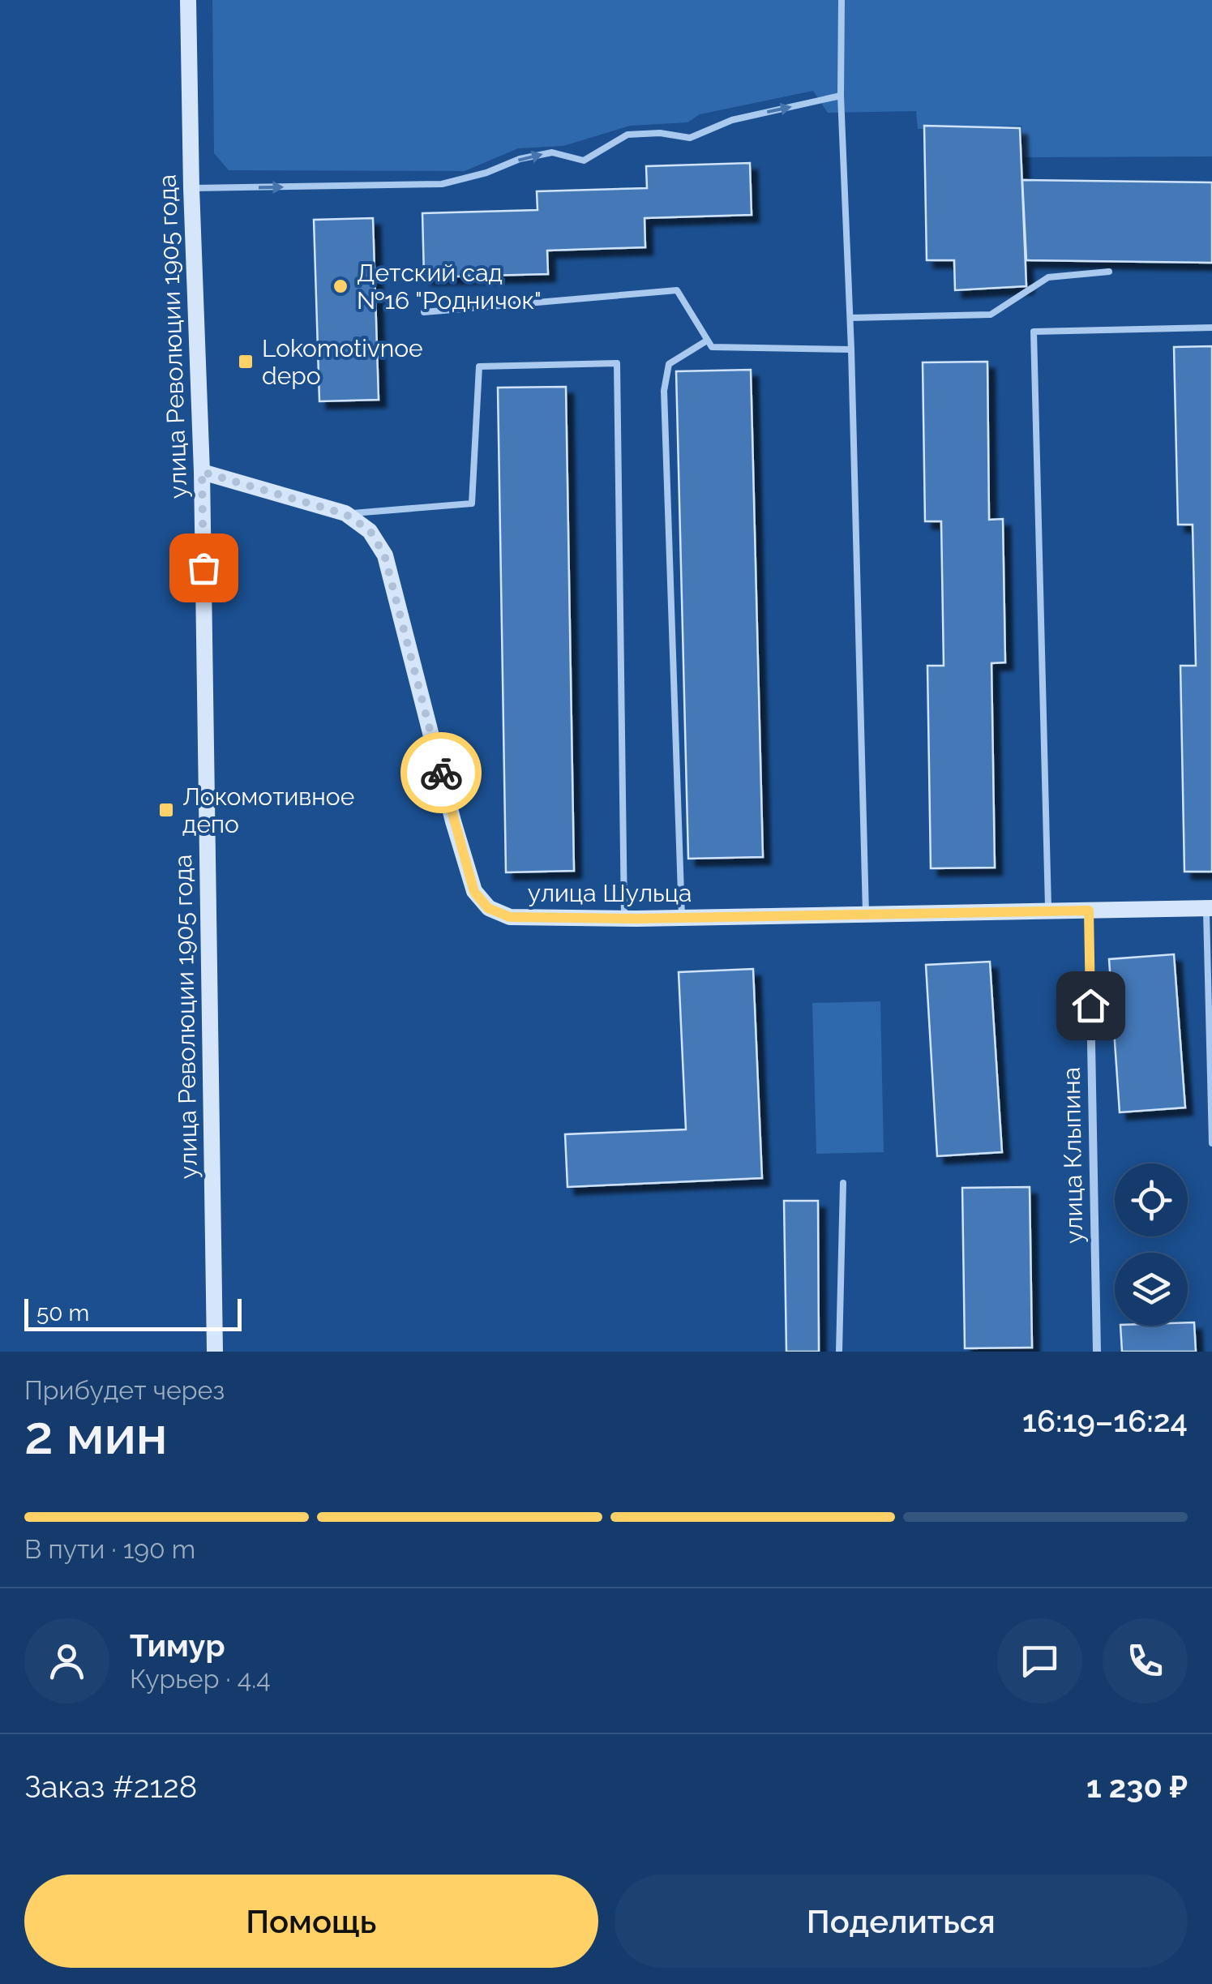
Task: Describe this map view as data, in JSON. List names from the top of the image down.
{
  "streets": {
    "main road": ["улица Революции 1905 года", "улица Шульца"],
    "street": ["улица Клыпина"]
  },
  "crossings": [
    ["улица Революции 1905 года", "улица Шульца"],
    ["улица Шульца", "улица Клыпина"]
  ],
  "places": {
    "other": ["Детский сад №16 \"Родничок\""],
    "transit": ["Lokomotivnoe depo", "Локомотивное депо"]
  },
  "scale_bar": "50 m",
  "page": {
    "scale": "50 m",
    "heading": ["2 мин", "Прибудет через", "16:19–16:24"],
    "panel": [
      "Тимур",
      "Курьер · 4.4",
      "Заказ #2128",
      "1 230 ₽"
    ],
    "bar": "В пути · 190 m",
    "buttons": ["Помощь", "Поделиться"]
  }
}
